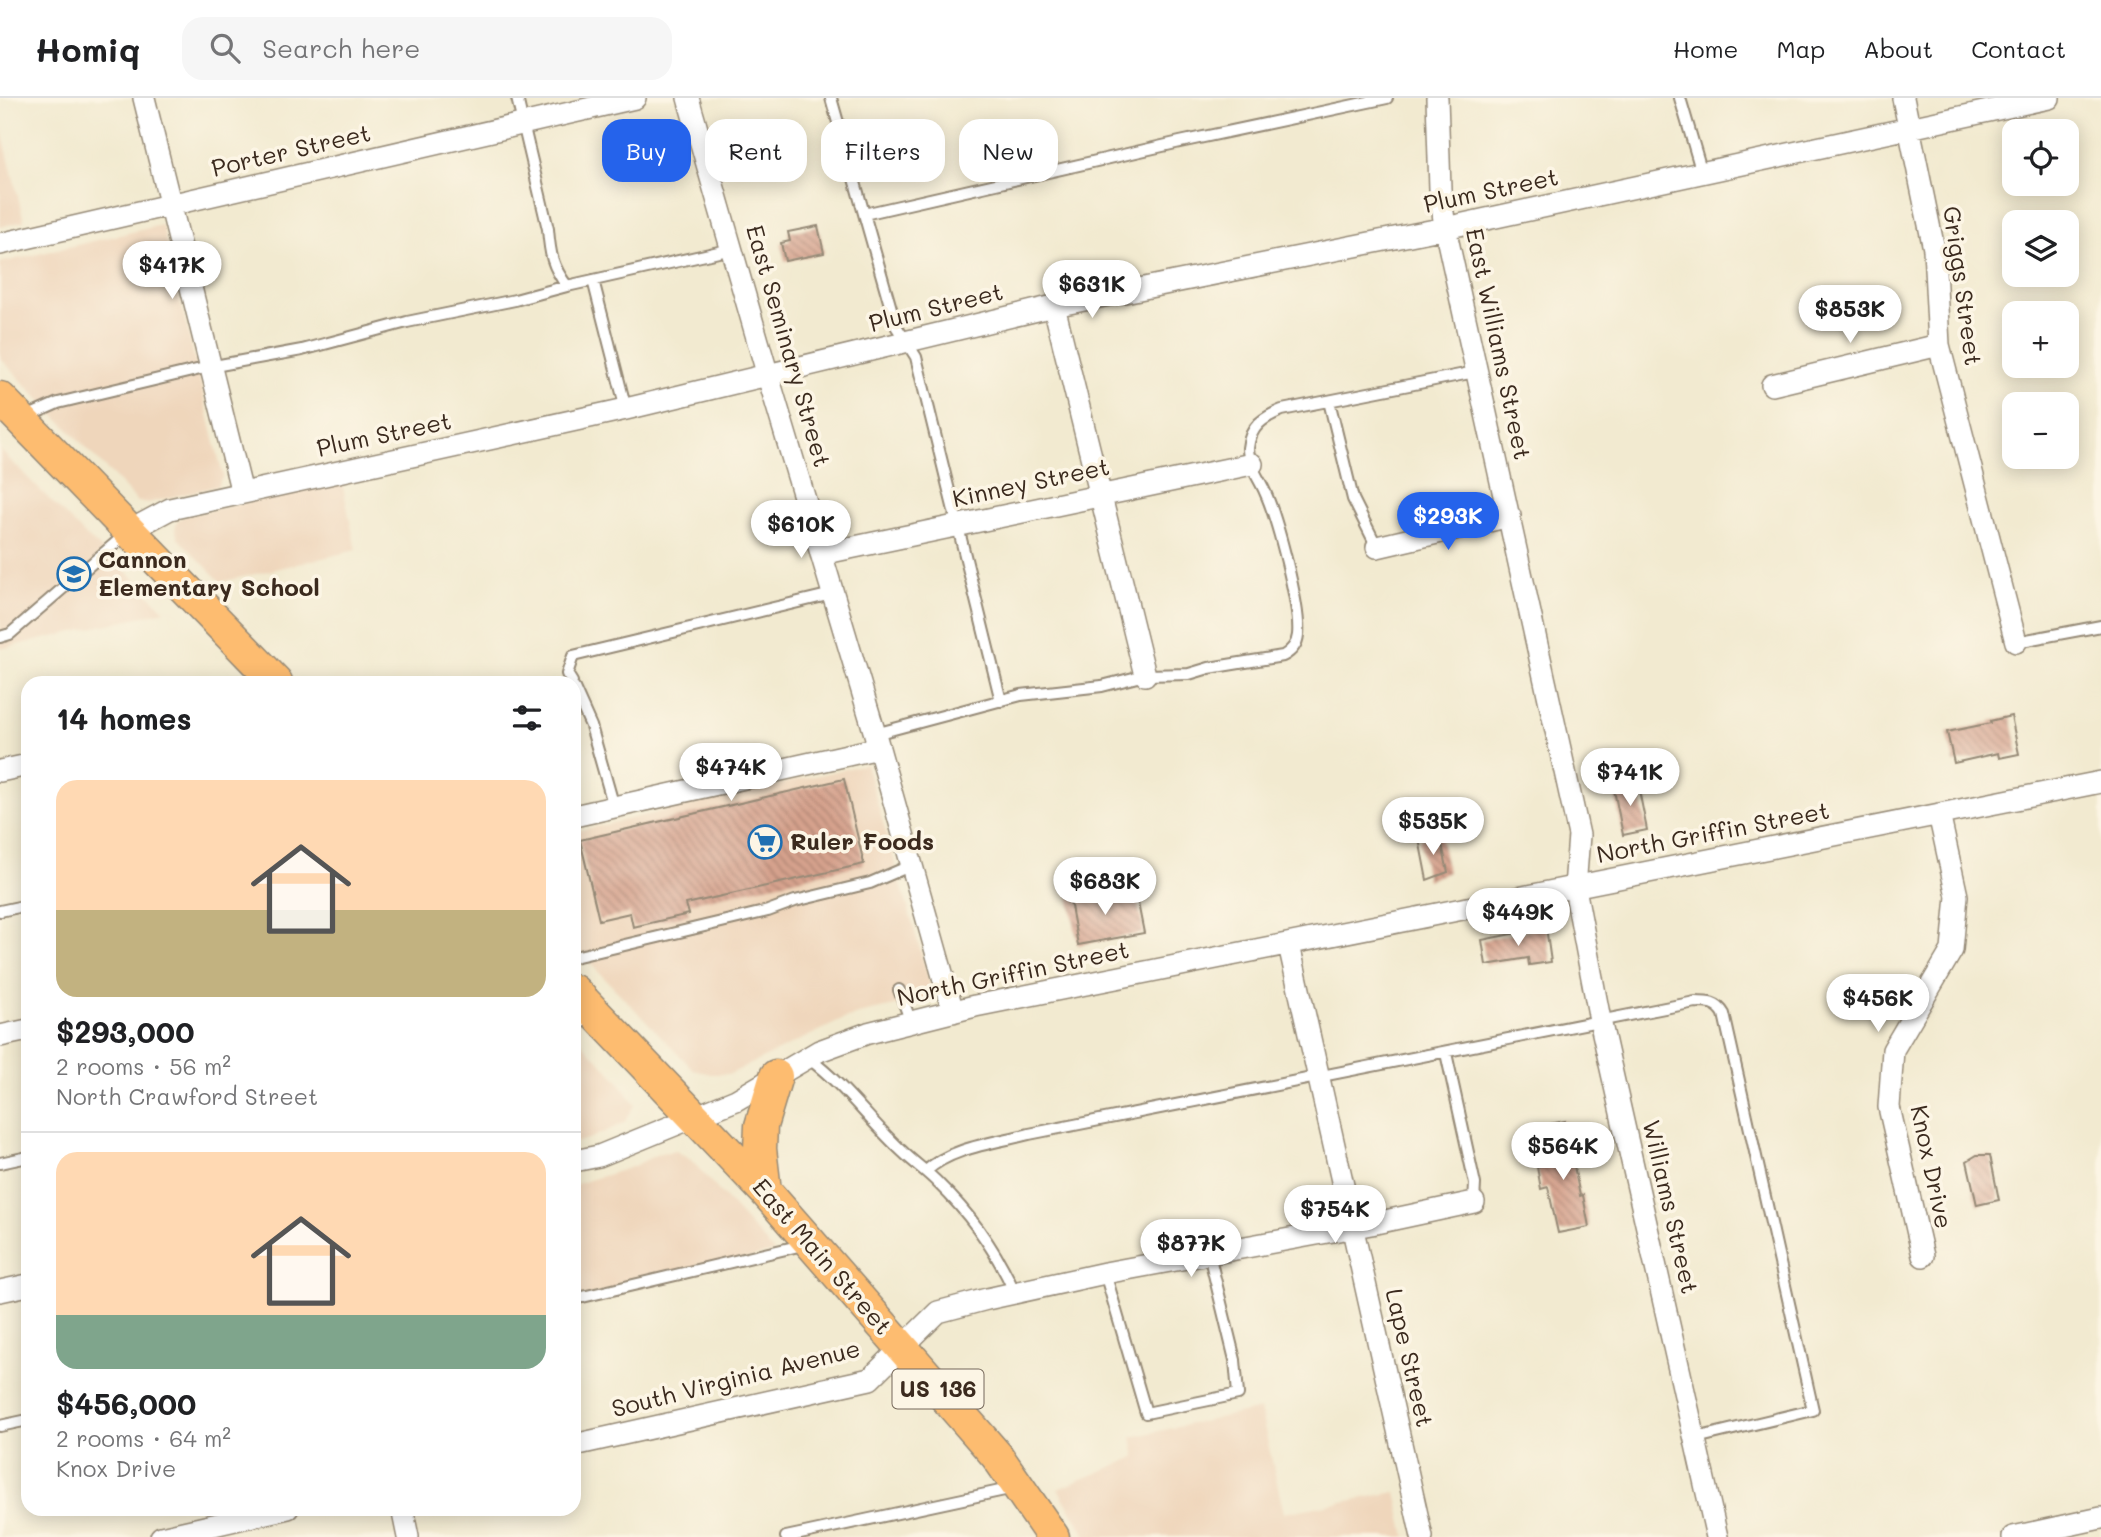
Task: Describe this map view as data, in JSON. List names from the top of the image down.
{
  "streets": {
    "main road": ["East Main Street", "US 136"],
    "street": [
      "Porter Street",
      "Plum Street",
      "Griggs Street",
      "East Williams Street",
      "East Seminary Street",
      "Kinney Street",
      "North Griffin Street",
      "Knox Drive",
      "Williams Street",
      "Lape Street",
      "South Virginia Avenue"
    ]
  },
  "crossings": [
    ["Plum Street", "Griggs Street"],
    ["Plum Street", "East Williams Street"],
    ["Plum Street", "East Seminary Street"],
    ["East Williams Street", "North Griffin Street"],
    ["East Williams Street", "Williams Street"],
    ["East Seminary Street", "Kinney Street"],
    ["East Seminary Street", "North Griffin Street"],
    ["North Griffin Street", "Knox Drive"],
    ["North Griffin Street", "Williams Street"],
    ["North Griffin Street", "East Main Street"],
    ["North Griffin Street", "Lape Street"],
    ["East Main Street", "South Virginia Avenue"],
    ["Lape Street", "South Virginia Avenue"]
  ],
  "places": {
    "school or university": ["Cannon Elementary School"],
    "supermarket": ["Ruler Foods"]
  },
  "page": {
    "header": "Homiq",
    "search": "Search here",
    "nav": [
      "Home",
      "Map",
      "About",
      "Contact"
    ],
    "map_buttons": ["+", "−"],
    "chip": [
      "Buy",
      "Rent",
      "Filters",
      "New"
    ],
    "price": [
      "$417K",
      "$631K",
      "$853K",
      "$293K",
      "$610K",
      "$474K",
      "$741K",
      "$535K",
      "$683K",
      "$449K",
      "$456K",
      "$564K",
      "$754K",
      "$877K"
    ],
    "heading": "14 homes",
    "list": [
      {
        "name": "$293,000",
        "note": "2 rooms · 56 m² · North Crawford Street"
      },
      {
        "name": "$456,000",
        "note": "2 rooms · 64 m² · Knox Drive"
      }
    ]
  }
}
